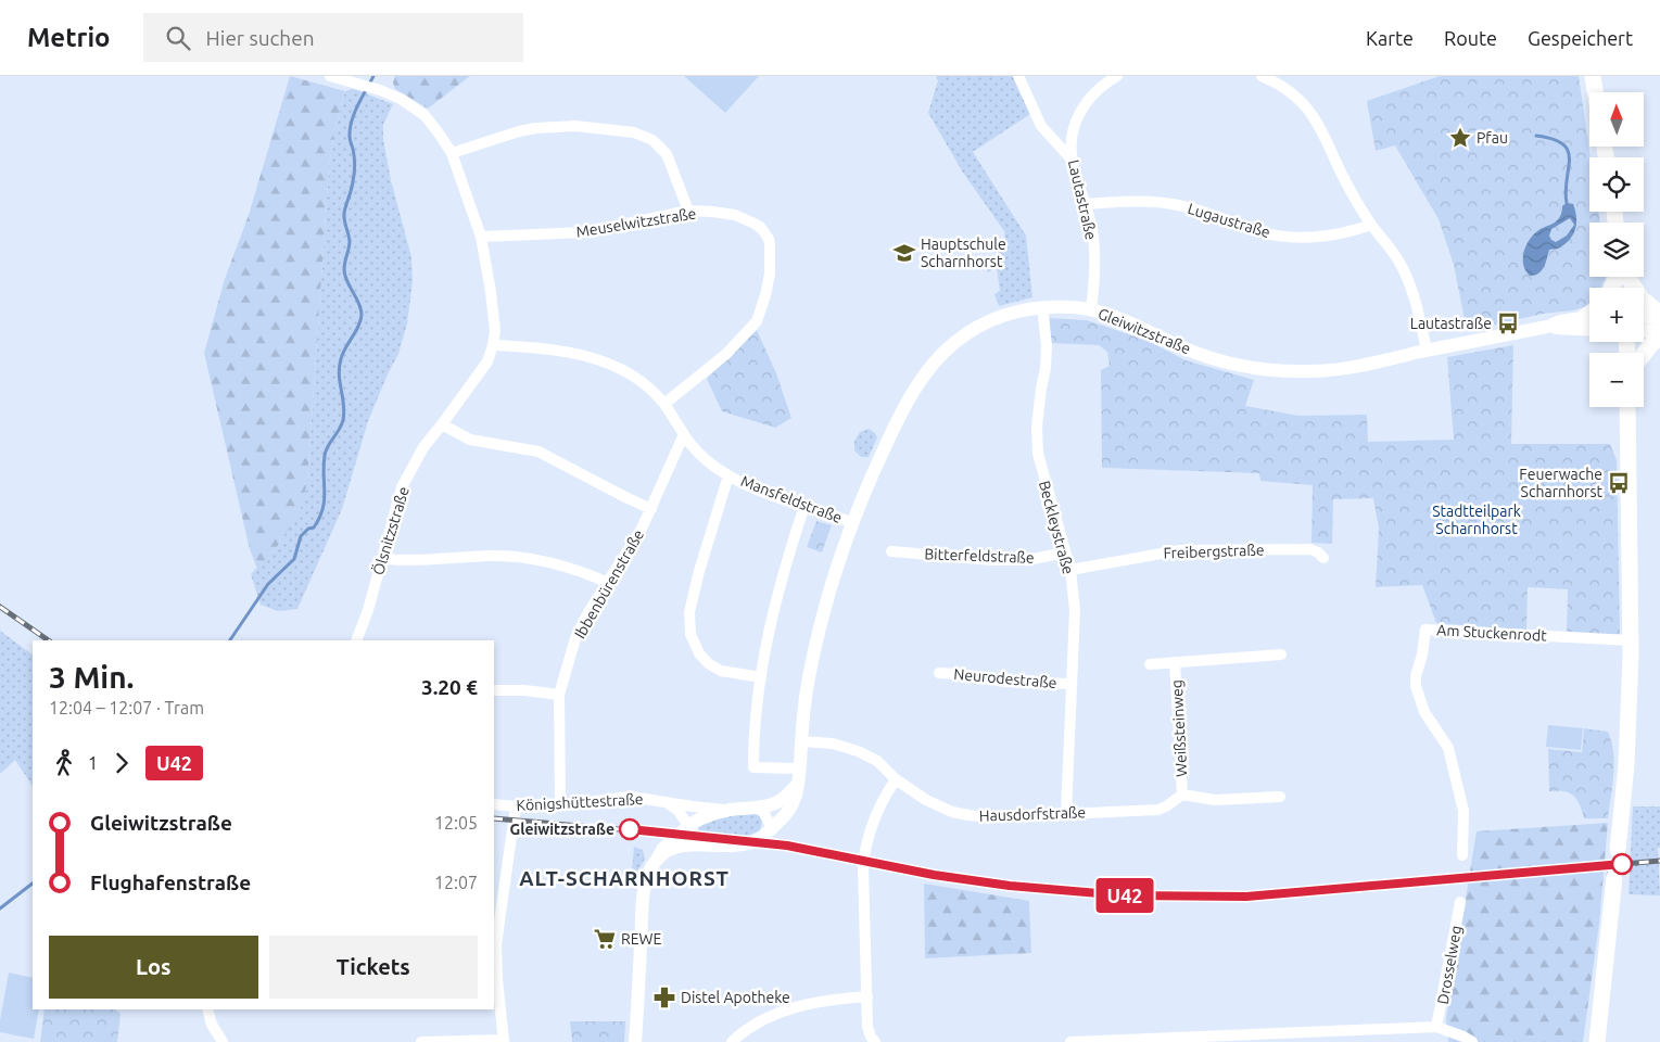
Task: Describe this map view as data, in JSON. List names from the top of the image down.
{
  "streets": {
    "street": [
      "Lautastraße",
      "Lugaustraße",
      "Meuselwitzstraße",
      "Gleiwitzstraße",
      "Mansfeldstraße",
      "Beckleystraße",
      "Ölsnitzstraße",
      "Freibergstraße",
      "Bitterfeldstraße",
      "Ibbenbürenstraße",
      "Am Stuckenrodt",
      "Neurodestraße",
      "Weißsteinweg",
      "Königshüttestraße",
      "Hausdorfstraße",
      "Drosselweg"
    ]
  },
  "crossings": [
    ["Lautastraße", "Lugaustraße"],
    ["Lautastraße", "Gleiwitzstraße"],
    ["Meuselwitzstraße", "Mansfeldstraße"],
    ["Gleiwitzstraße", "Mansfeldstraße"],
    ["Gleiwitzstraße", "Beckleystraße"],
    ["Gleiwitzstraße", "Hausdorfstraße"],
    ["Mansfeldstraße", "Ölsnitzstraße"],
    ["Mansfeldstraße", "Ibbenbürenstraße"],
    ["Beckleystraße", "Freibergstraße"],
    ["Beckleystraße", "Bitterfeldstraße"],
    ["Beckleystraße", "Neurodestraße"],
    ["Beckleystraße", "Hausdorfstraße"],
    ["Ibbenbürenstraße", "Königshüttestraße"],
    ["Weißsteinweg", "Hausdorfstraße"]
  ],
  "districts": ["ALT-SCHARNHORST"],
  "parks": ["Stadtteilpark Scharnhorst"],
  "places": {
    "place": ["Pfau"],
    "school or university": ["Hauptschule Scharnhorst"],
    "bus stop": ["Lautastraße", "Feuerwache Scharnhorst"],
    "other": ["Gleiwitzstraße"],
    "supermarket": ["REWE"],
    "pharmacy": ["Distel Apotheke"]
  },
  "lines": ["tram line U42"],
  "north": "top",
  "page": {
    "header": "Metrio",
    "search": "Hier suchen",
    "nav": ["Karte", "Route", "Gespeichert"],
    "on_map": "U42",
    "map_buttons": ["+", "−"],
    "heading": ["3 Min.", "12:04 – 12:07 · Tram", "3.20 €"],
    "legs": ["1", "U42"],
    "list": [
      {
        "name": "Gleiwitzstraße",
        "value": "12:05"
      },
      {
        "name": "Flughafenstraße",
        "value": "12:07"
      }
    ],
    "buttons": ["Los", "Tickets"]
  }
}
